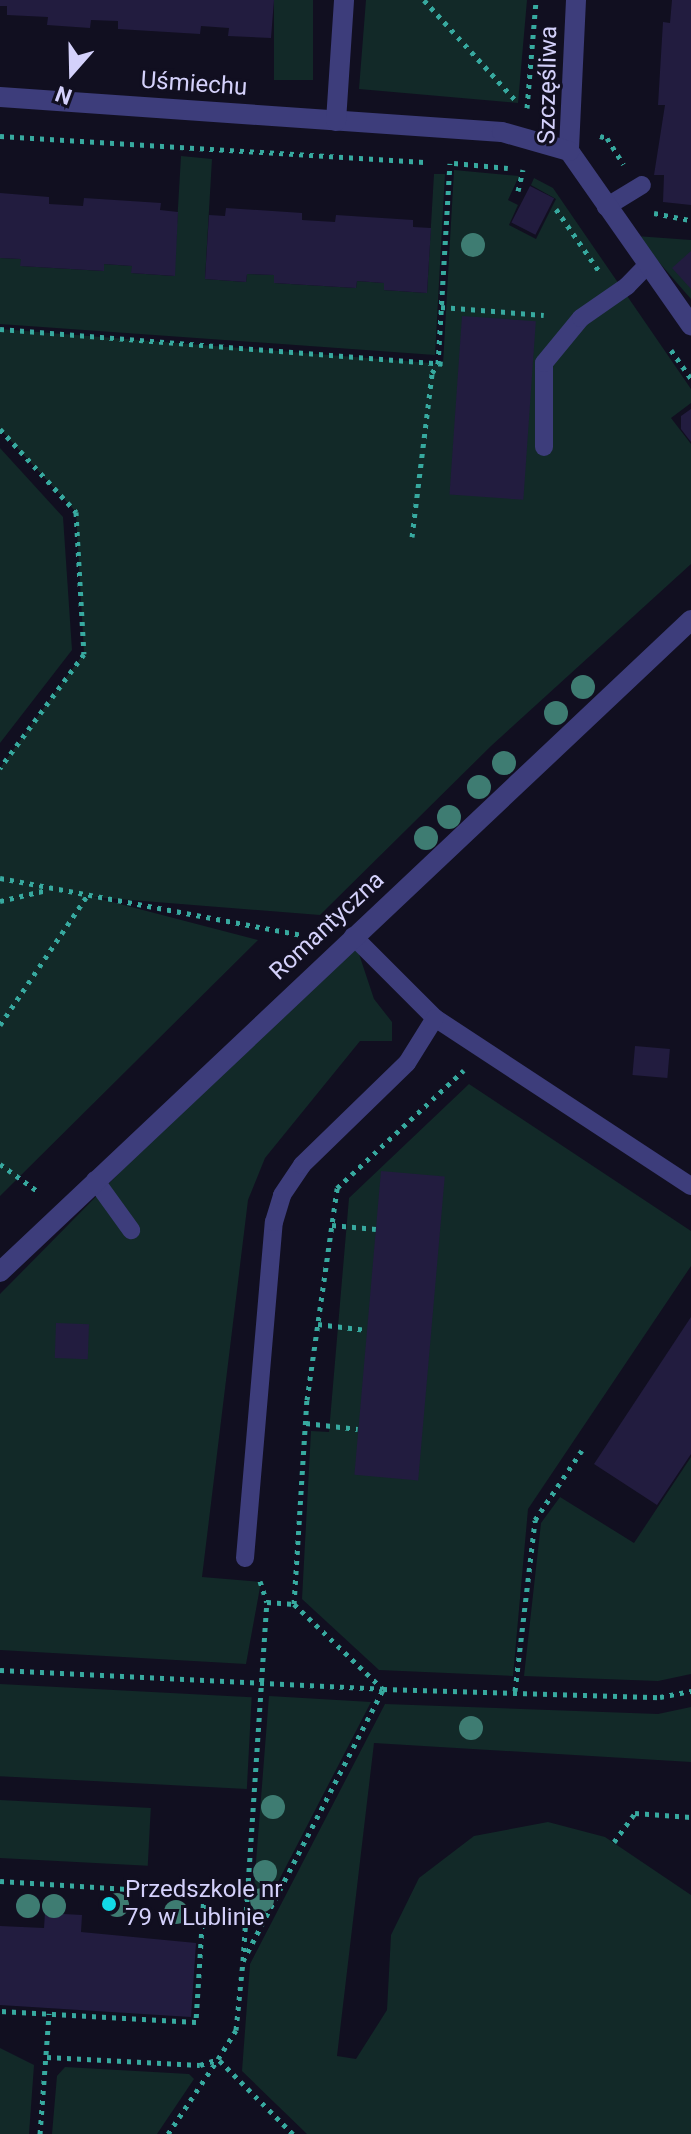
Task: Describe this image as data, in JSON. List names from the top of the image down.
{
  "streets": {
    "street": ["Uśmiechu", "Szczęśliwa", "Romantyczna"]
  },
  "crossings": [
    ["Uśmiechu", "Szczęśliwa"]
  ],
  "places": ["Przedszkole nr 79 w Lublinie"],
  "north": "bottom"
}
